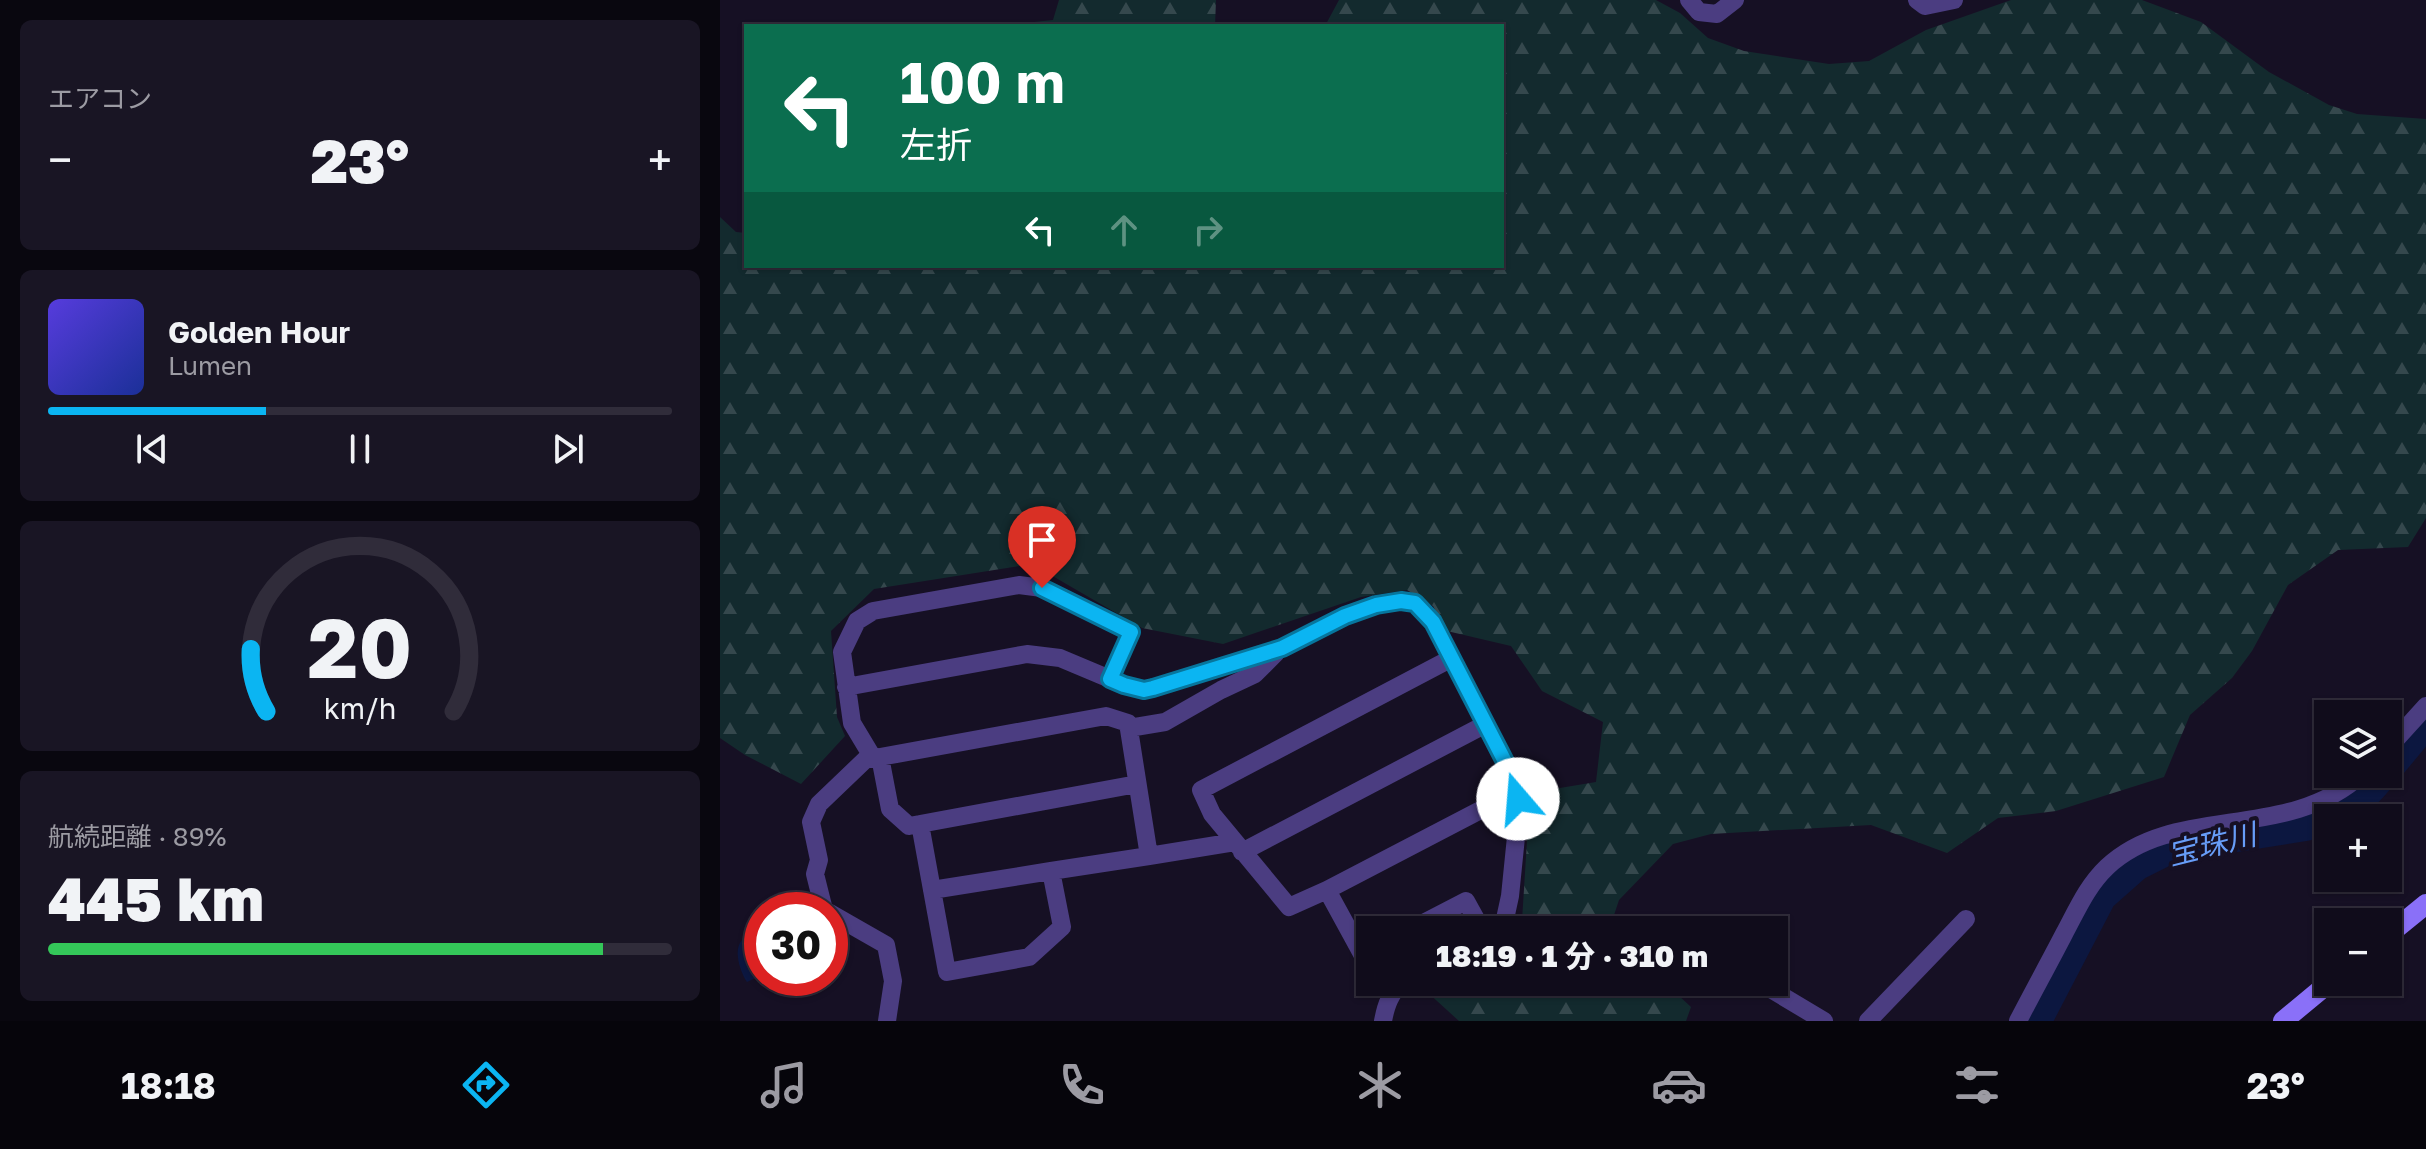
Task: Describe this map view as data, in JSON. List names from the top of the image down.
{
  "water": ["宝珠川"],
  "page": {
    "tile": [
      "エアコン",
      ["航続距離 · 89%", "445 km"]
    ],
    "turn": ["100 m", "左折"],
    "heat": ["−", "23°", "+"],
    "song": ["Golden Hour", "Lumen"],
    "map_buttons": ["+", "−"],
    "limit": "30",
    "trip": "18:19 · 1 分 · 310 m",
    "tabs": ["18:18", "23°"],
    "gauge": ["20", "km/h"]
  }
}
